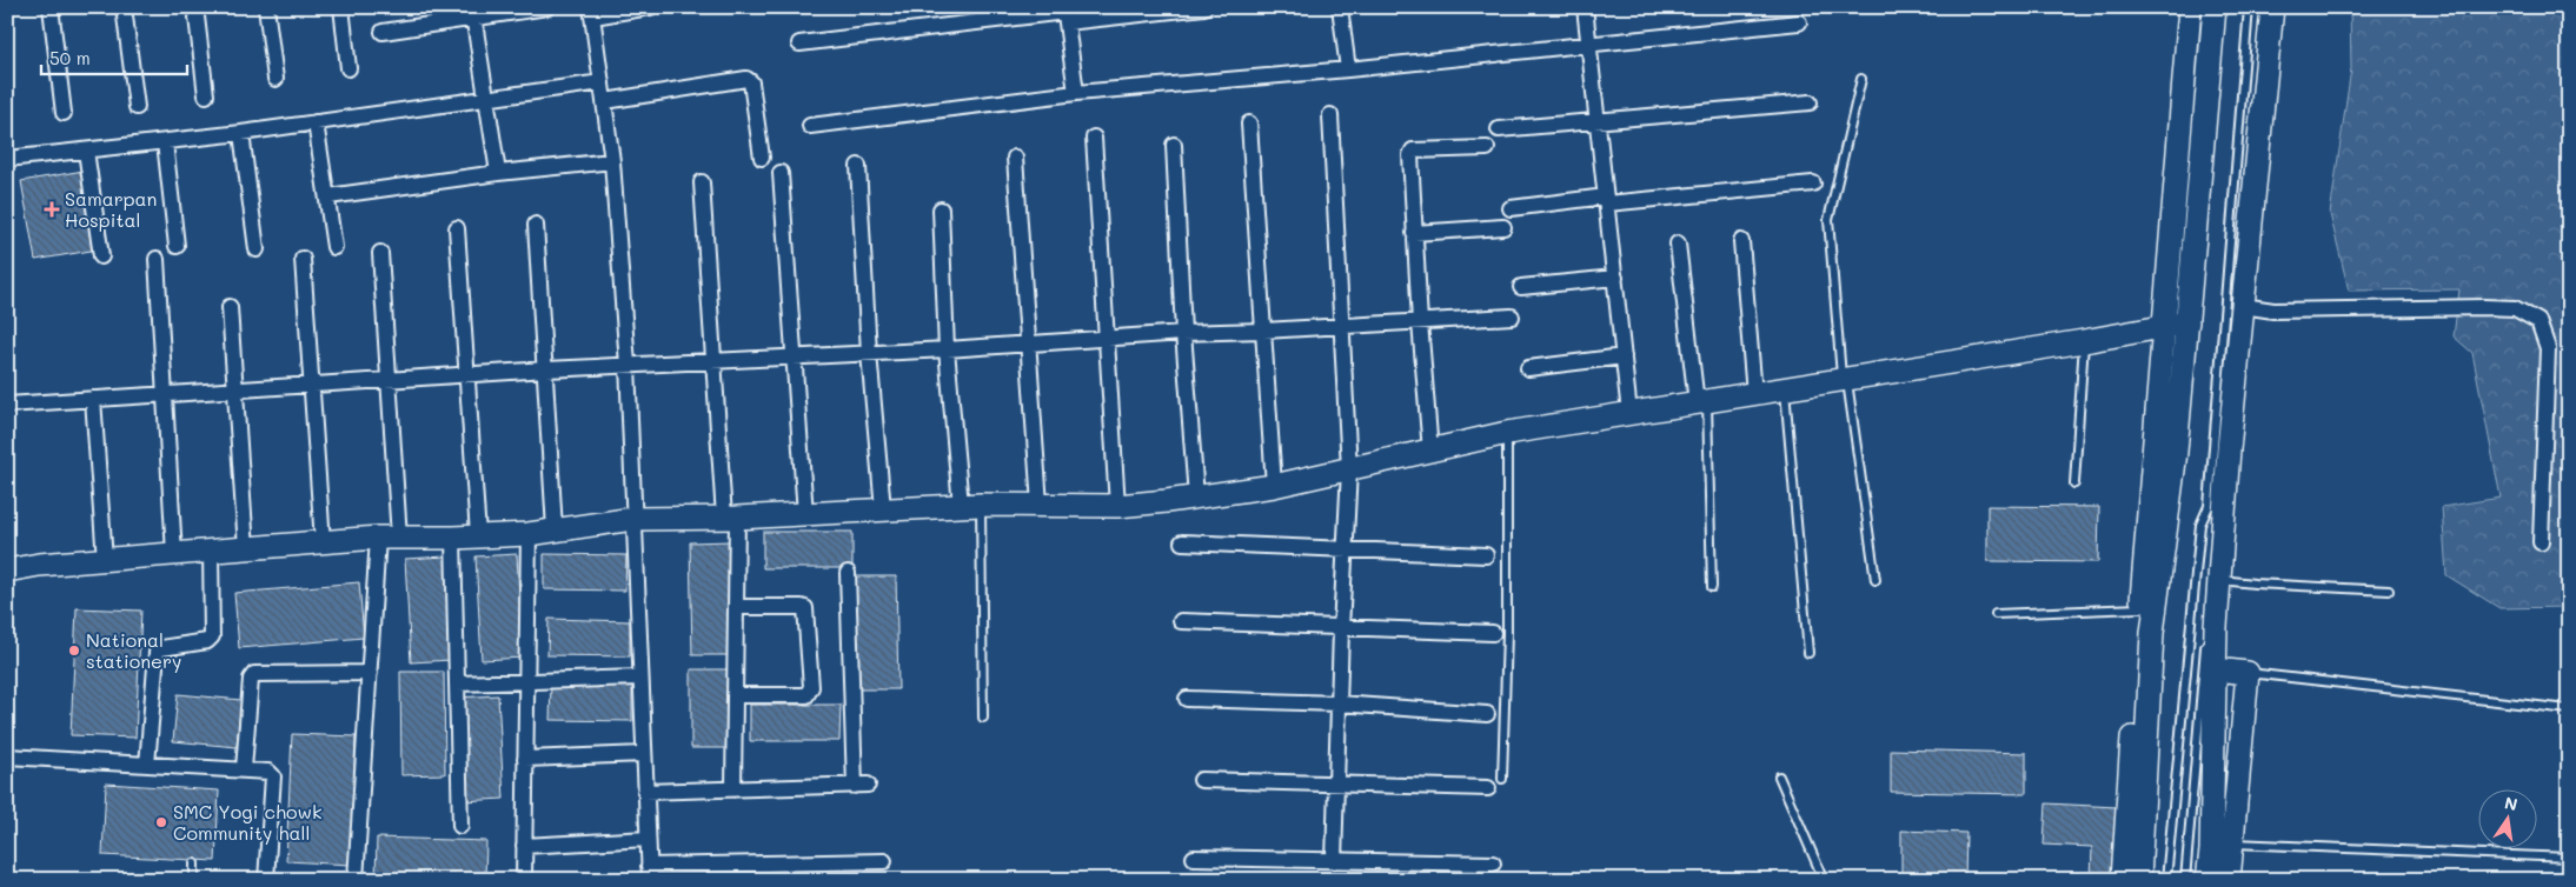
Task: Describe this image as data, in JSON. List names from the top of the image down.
{
  "places": {
    "health": ["Samarpan Hospital"],
    "other": ["National stationery", "SMC Yogi chowk Community hall"]
  },
  "scale_bar": "50 m",
  "north": "top"
}
